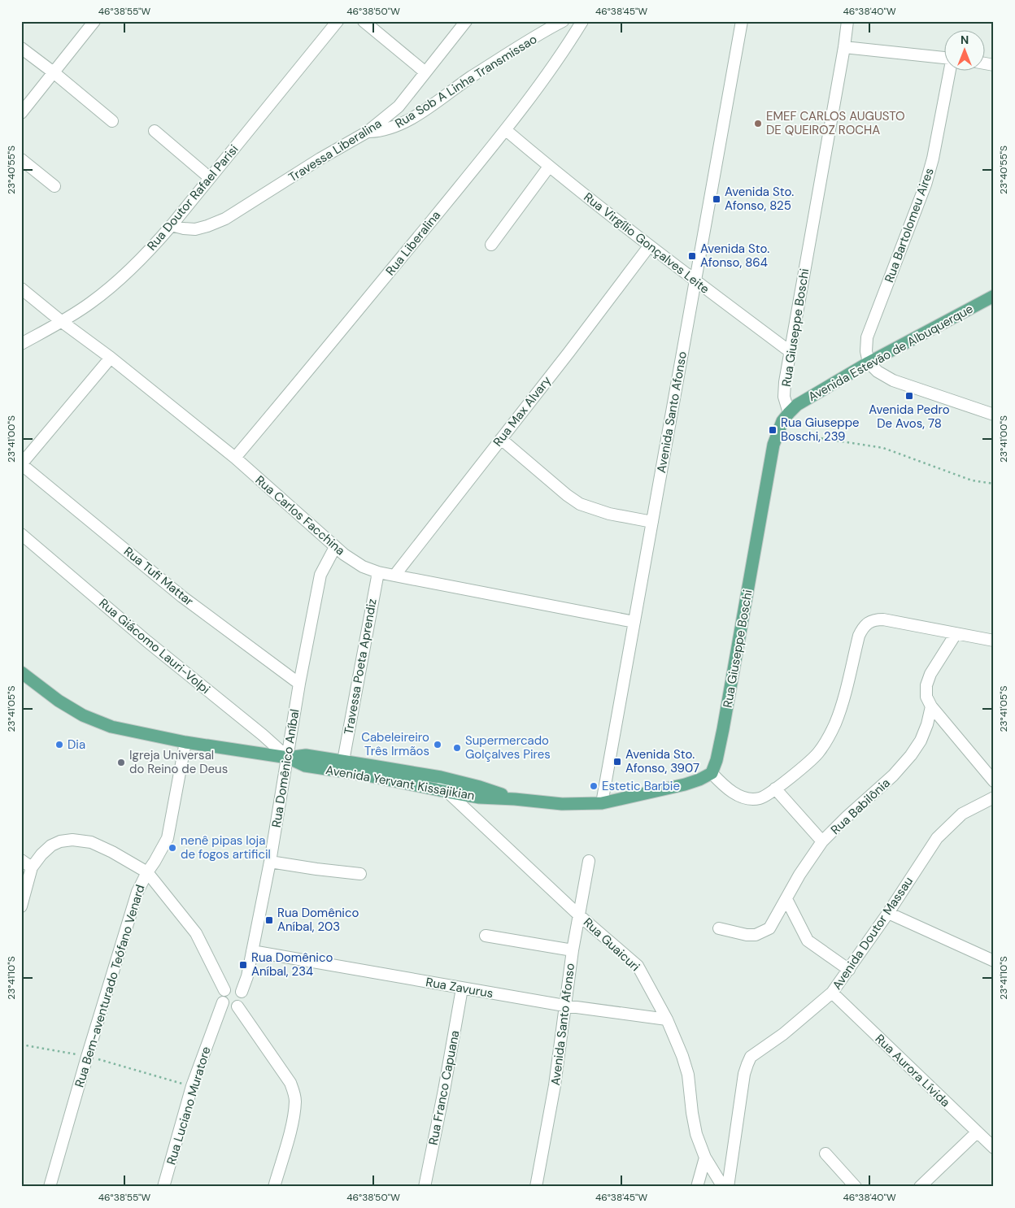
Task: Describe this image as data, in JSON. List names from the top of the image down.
{
  "streets": {
    "main road": ["Rua Giuseppe Boschi", "Avenida Estevão de Albuquerque", "Avenida Yervant Kissajikian"],
    "street": [
      "Rua Sob A Linha Transmissao",
      "Travessa Liberalina",
      "Rua Doutor Rafael Parisi",
      "Rua Bartolomeu Aires",
      "Rua Liberalina",
      "Rua Virgílio Gonçalves Leite",
      "Rua Max Alvary",
      "Avenida Santo Afonso",
      "Rua Carlos Facchina",
      "Rua Tufi Mattar",
      "Rua Giácomo Lauri-Volpi",
      "Travessa Poeta Aprendiz",
      "Rua Domênico Aníbal",
      "Rua Babilônia",
      "Avenida Doutor Massau",
      "Rua Guaicuri",
      "Rua Bem-aventurado Teófano Venard",
      "Rua Zavurus",
      "Rua Aurora Lívida",
      "Rua Franco Capuana",
      "Rua Luciano Muratore"
    ]
  },
  "crossings": [
    ["Rua Sob A Linha Transmissao", "Travessa Liberalina"],
    ["Travessa Liberalina", "Rua Doutor Rafael Parisi"],
    ["Rua Doutor Rafael Parisi", "Rua Carlos Facchina"],
    ["Rua Bartolomeu Aires", "Avenida Estevão de Albuquerque"],
    ["Rua Liberalina", "Rua Virgílio Gonçalves Leite"],
    ["Rua Liberalina", "Rua Carlos Facchina"],
    ["Rua Virgílio Gonçalves Leite", "Rua Giuseppe Boschi"],
    ["Rua Virgílio Gonçalves Leite", "Rua Max Alvary"],
    ["Rua Virgílio Gonçalves Leite", "Avenida Santo Afonso"],
    ["Rua Giuseppe Boschi", "Avenida Estevão de Albuquerque"],
    ["Rua Giuseppe Boschi", "Avenida Yervant Kissajikian"],
    ["Rua Max Alvary", "Rua Carlos Facchina"],
    ["Avenida Santo Afonso", "Rua Carlos Facchina"],
    ["Avenida Santo Afonso", "Avenida Yervant Kissajikian"],
    ["Avenida Santo Afonso", "Rua Guaicuri"],
    ["Avenida Santo Afonso", "Rua Zavurus"],
    ["Rua Carlos Facchina", "Travessa Poeta Aprendiz"],
    ["Rua Carlos Facchina", "Rua Domênico Aníbal"],
    ["Rua Tufi Mattar", "Rua Domênico Aníbal"],
    ["Rua Giácomo Lauri-Volpi", "Rua Domênico Aníbal"],
    ["Rua Giácomo Lauri-Volpi", "Avenida Yervant Kissajikian"],
    ["Travessa Poeta Aprendiz", "Avenida Yervant Kissajikian"],
    ["Rua Domênico Aníbal", "Avenida Yervant Kissajikian"],
    ["Rua Domênico Aníbal", "Rua Zavurus"],
    ["Rua Domênico Aníbal", "Rua Luciano Muratore"],
    ["Avenida Yervant Kissajikian", "Rua Guaicuri"],
    ["Avenida Yervant Kissajikian", "Rua Bem-aventurado Teófano Venard"],
    ["Avenida Doutor Massau", "Rua Aurora Lívida"],
    ["Rua Guaicuri", "Rua Zavurus"],
    ["Rua Zavurus", "Rua Franco Capuana"]
  ],
  "places": {
    "other": [
      "EMEF CARLOS AUGUSTO DE QUEIROZ ROCHA",
      "Dia",
      "Cabeleireiro Três Irmãos",
      "Supermercado Golçalves Pires",
      "Igreja Universal do Reino de Deus",
      "Estetic Barbie",
      "nenê pipas loja de fogos artificil"
    ],
    "transit": [
      "Avenida Sto. Afonso, 825",
      "Avenida Sto. Afonso, 864",
      "Avenida Pedro De Avos, 78",
      "Rua Giuseppe Boschi, 239",
      "Avenida Sto. Afonso, 3907",
      "Rua Domênico Aníbal, 203",
      "Rua Domênico Aníbal, 234"
    ]
  },
  "north": "top",
  "coordinates": [
    "46°38'55\"W",
    "46°38'50\"W",
    "46°38'45\"W",
    "46°38'40\"W",
    "23°40'55\"S",
    "23°41'00\"S",
    "23°41'05\"S",
    "23°41'10\"S"
  ]
}
